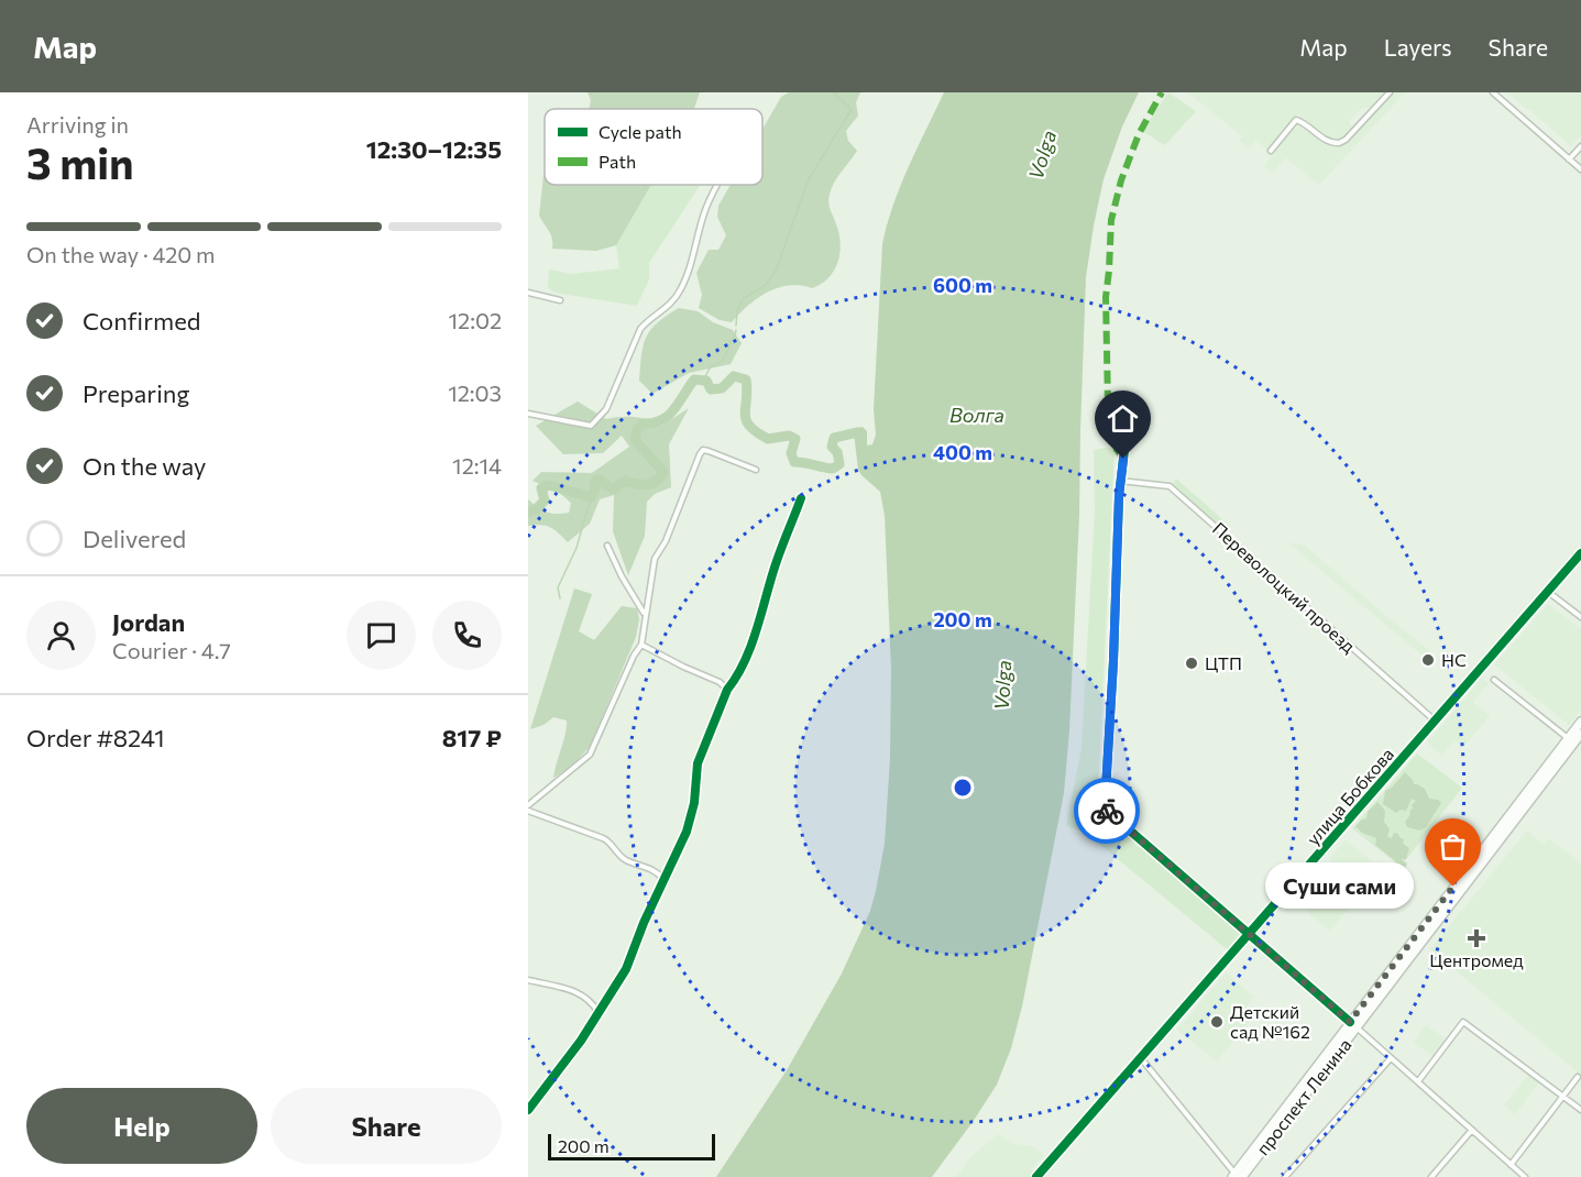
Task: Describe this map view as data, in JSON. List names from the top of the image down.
{
  "streets": {
    "main road": ["проспект Ленина"],
    "street": ["Переволоцкий проезд", "улица Бобкова"]
  },
  "crossings": [
    ["Переволоцкий проезд", "улица Бобкова"]
  ],
  "water": ["Volga", "Волга"],
  "places": {
    "other": [
      "НС",
      "ЦТП",
      "Суши сами",
      "Детский сад №162"
    ],
    "health": ["Центромед"]
  },
  "legend": ["Cycle path", "Path"],
  "scale_bar": "200 m",
  "page": {
    "header": "Map",
    "nav": ["Map", "Layers", "Share"],
    "heading": ["3 min", "Arriving in", "12:30–12:35"],
    "panel": [
      "Jordan",
      "Courier · 4.7",
      "Order #8241",
      "817 ₽"
    ],
    "bar": "On the way · 420 m",
    "list": [
      ["Confirmed", "12:02"],
      ["Preparing", "12:03"],
      ["On the way", "12:14"],
      "Delivered"
    ],
    "bubble": "Суши сами",
    "buttons": ["Help", "Share"],
    "scale": "200 m"
  },
  "rings": ["600 m", "400 m", "200 m"]
}
